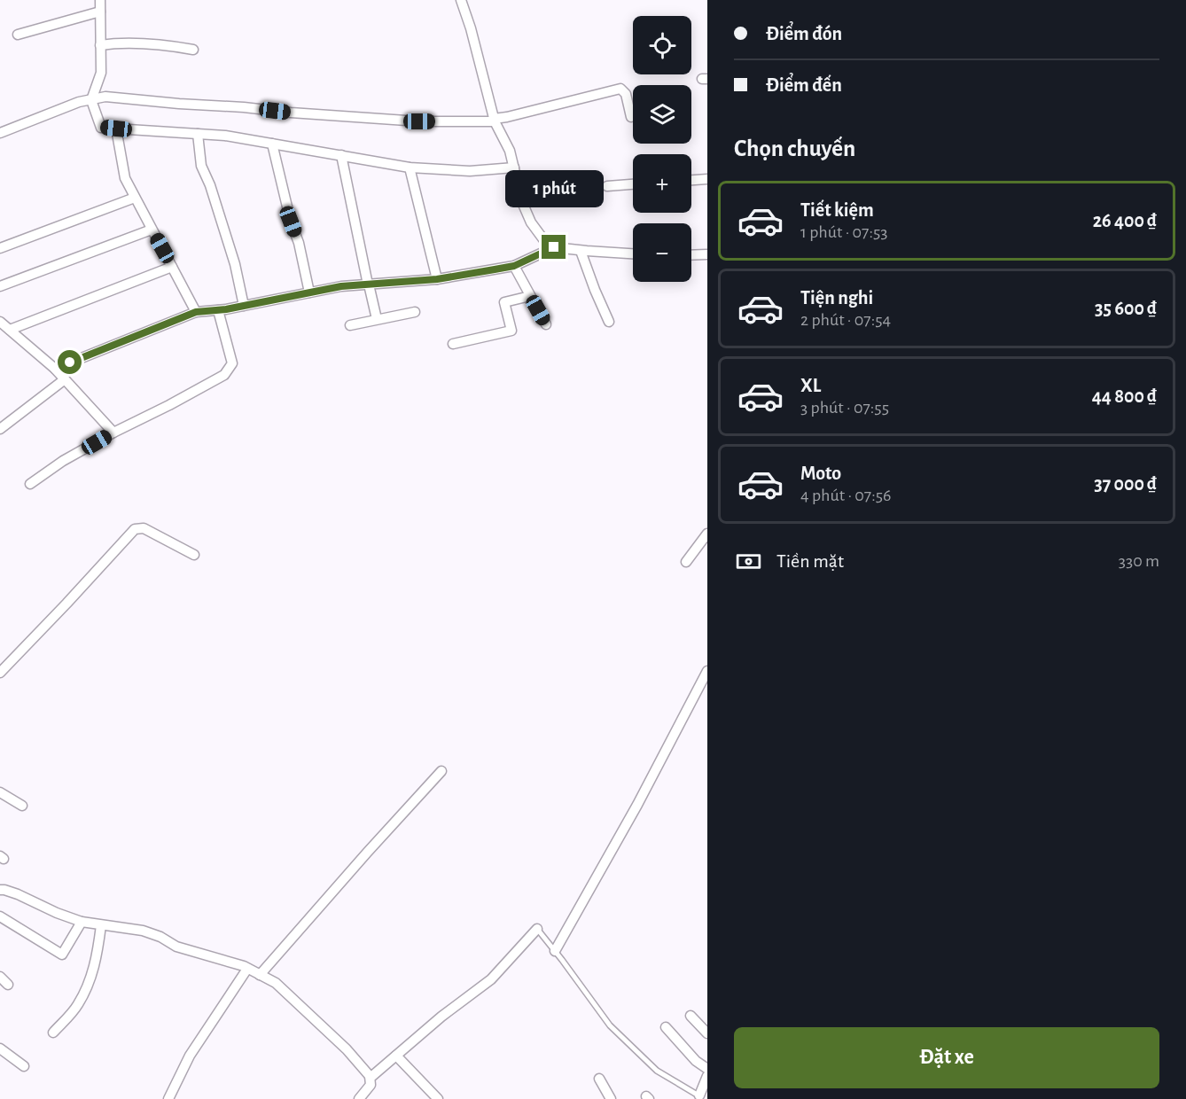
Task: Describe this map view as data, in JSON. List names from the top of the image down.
{
  "page": {
    "banner": ["Điểm đón", "Điểm đến"],
    "map_buttons": ["+", "−"],
    "heading": "Chọn chuyến",
    "bubble": "1 phút",
    "list": [
      {
        "name": "Tiết kiệm",
        "note": "1 phút · 07:53",
        "value": "26 400 ₫"
      },
      {
        "name": "Tiện nghi",
        "note": "2 phút · 07:54",
        "value": "35 600 ₫"
      },
      {
        "name": "XL",
        "note": "3 phút · 07:55",
        "value": "44 800 ₫"
      },
      {
        "name": "Moto",
        "note": "4 phút · 07:56",
        "value": "37 000 ₫"
      }
    ],
    "pay": ["Tiền mặt", "330 m"],
    "buttons": "Đặt xe"
  }
}
